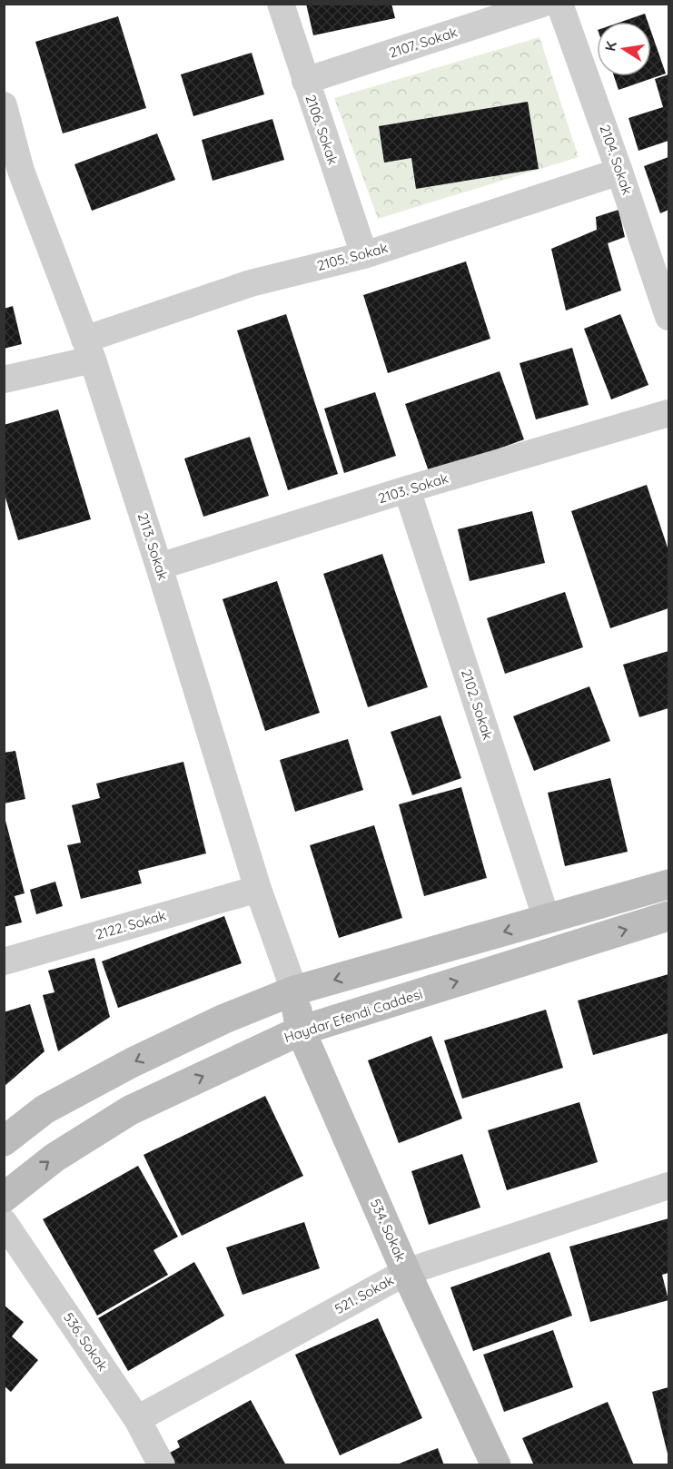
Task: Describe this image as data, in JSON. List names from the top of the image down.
{
  "streets": {
    "main road": ["Haydar Efendi Caddesi", "534. Sokak"],
    "street": [
      "2107. Sokak",
      "2106. Sokak",
      "2104. Sokak",
      "2105. Sokak",
      "2103. Sokak",
      "2113. Sokak",
      "2102. Sokak",
      "2122. Sokak",
      "521. Sokak",
      "536. Sokak"
    ]
  },
  "crossings": [
    ["2107. Sokak", "2106. Sokak"],
    ["2106. Sokak", "2105. Sokak"],
    ["2104. Sokak", "2105. Sokak"],
    ["2105. Sokak", "2113. Sokak"],
    ["2103. Sokak", "2113. Sokak"],
    ["2103. Sokak", "2102. Sokak"],
    ["2113. Sokak", "2122. Sokak"],
    ["2113. Sokak", "534. Sokak"],
    ["Haydar Efendi Caddesi", "534. Sokak"],
    ["534. Sokak", "521. Sokak"],
    ["521. Sokak", "536. Sokak"]
  ],
  "north": "left"
}
